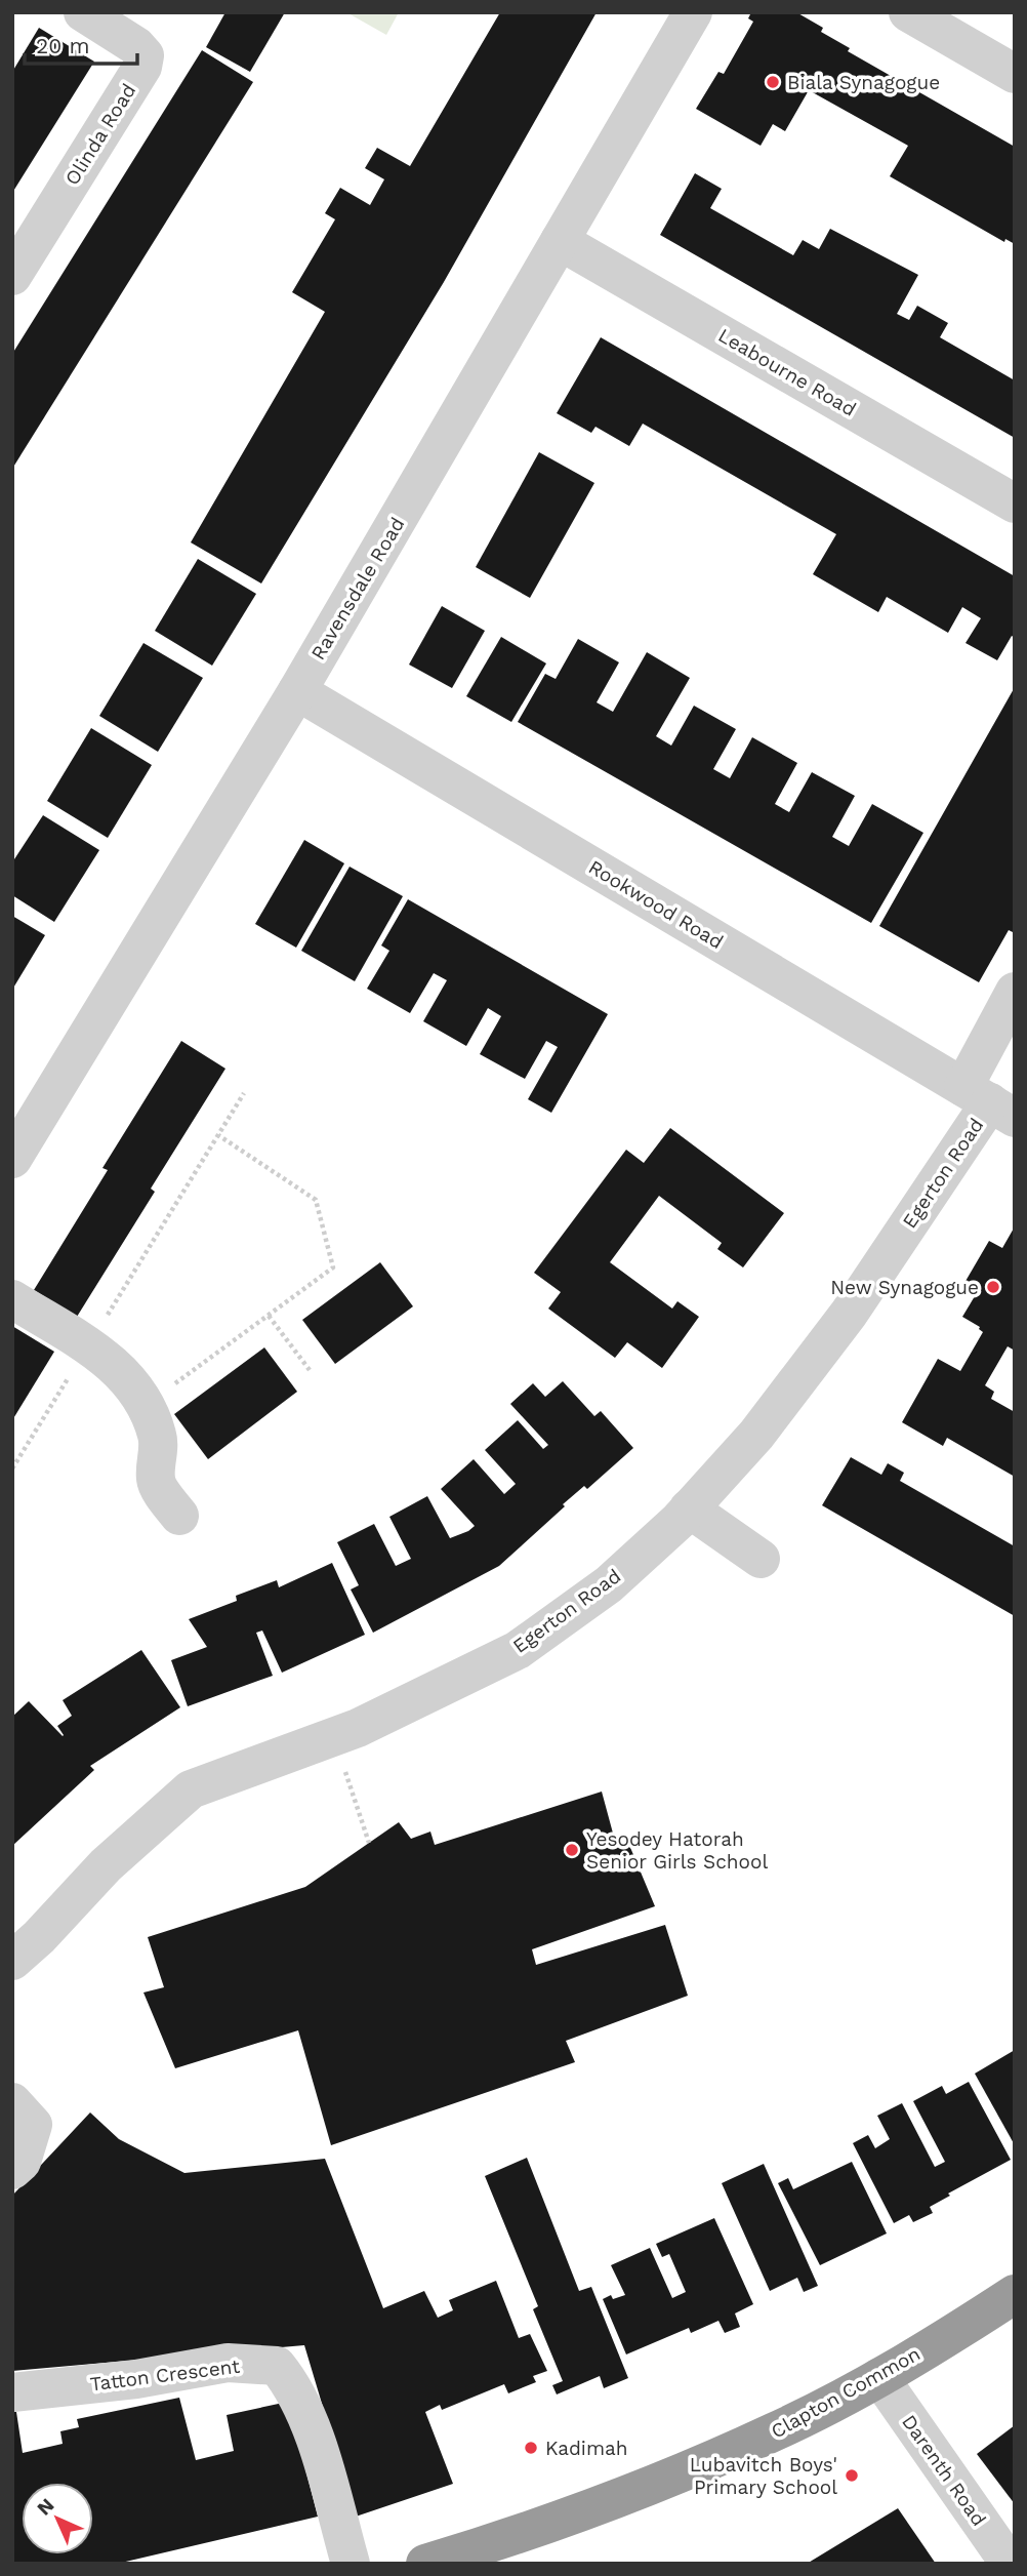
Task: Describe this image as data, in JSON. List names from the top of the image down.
{
  "streets": {
    "highway": ["Clapton Common"],
    "street": [
      "Olinda Road",
      "Leabourne Road",
      "Ravensdale Road",
      "Rookwood Road",
      "Egerton Road",
      "Tatton Crescent",
      "Darenth Road"
    ]
  },
  "crossings": [
    ["Leabourne Road", "Ravensdale Road"],
    ["Ravensdale Road", "Rookwood Road"],
    ["Rookwood Road", "Egerton Road"],
    ["Clapton Common", "Darenth Road"]
  ],
  "places": [
    "Biala Synagogue",
    "New Synagogue",
    "Yesodey Hatorah Senior Girls School",
    "Kadimah",
    "Lubavitch Boys' Primary School"
  ],
  "scale_bar": "20 m",
  "north": "top left"
}
